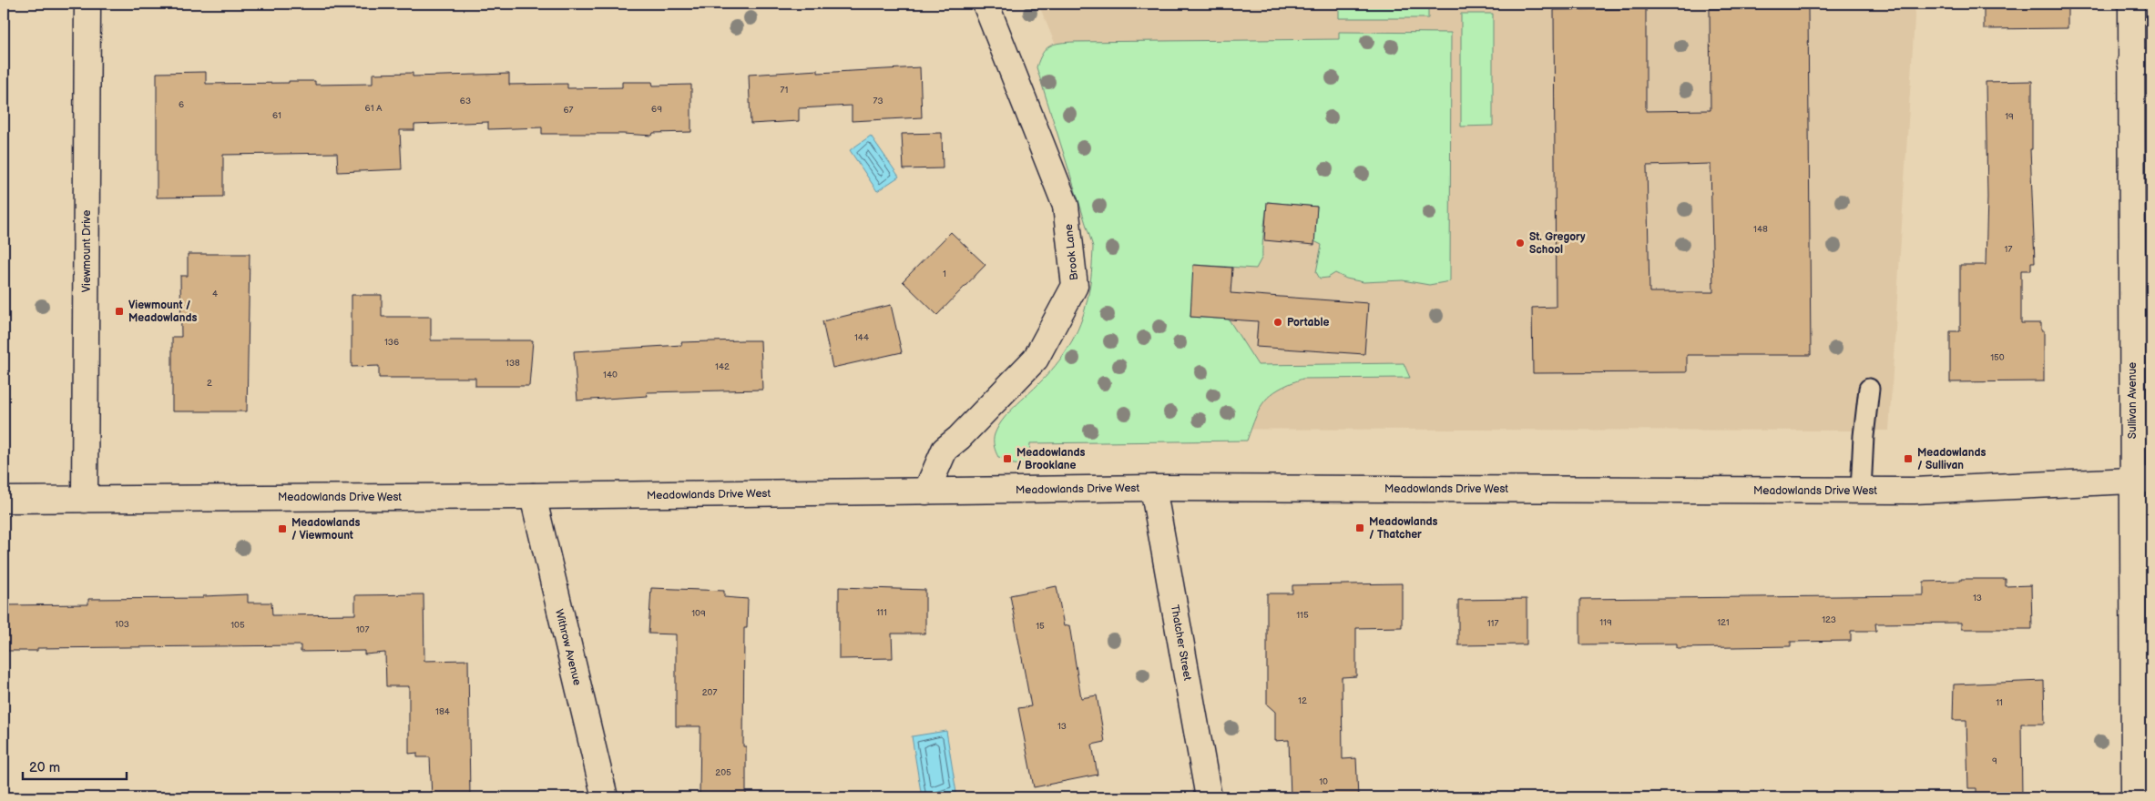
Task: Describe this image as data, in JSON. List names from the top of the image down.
{
  "streets": {
    "street": [
      "Viewmount Drive",
      "Brook Lane",
      "Sullivan Avenue",
      "Meadowlands Drive West",
      "Thatcher Street",
      "Withrow Avenue"
    ]
  },
  "crossings": [
    ["Viewmount Drive", "Meadowlands Drive West"],
    ["Brook Lane", "Meadowlands Drive West"],
    ["Sullivan Avenue", "Meadowlands Drive West"],
    ["Meadowlands Drive West", "Thatcher Street"],
    ["Meadowlands Drive West", "Withrow Avenue"]
  ],
  "places": {
    "other": ["St. Gregory School", "Portable"],
    "transit": [
      "Viewmount / Meadowlands",
      "Meadowlands / Brooklane",
      "Meadowlands / Sullivan",
      "Meadowlands / Thatcher",
      "Meadowlands / Viewmount"
    ]
  },
  "house_numbers": [
    "71",
    "63",
    "73",
    "6",
    "61 A",
    "69",
    "67",
    "61",
    "19",
    "148",
    "17",
    "1",
    "4",
    "144",
    "136",
    "150",
    "138",
    "142",
    "140",
    "2",
    "13",
    "111",
    "109",
    "115",
    "123",
    "119",
    "121",
    "117",
    "103",
    "105",
    "15",
    "107",
    "207",
    "12",
    "11",
    "184",
    "13",
    "9",
    "205",
    "10"
  ],
  "scale_bar": "20 m"
}
